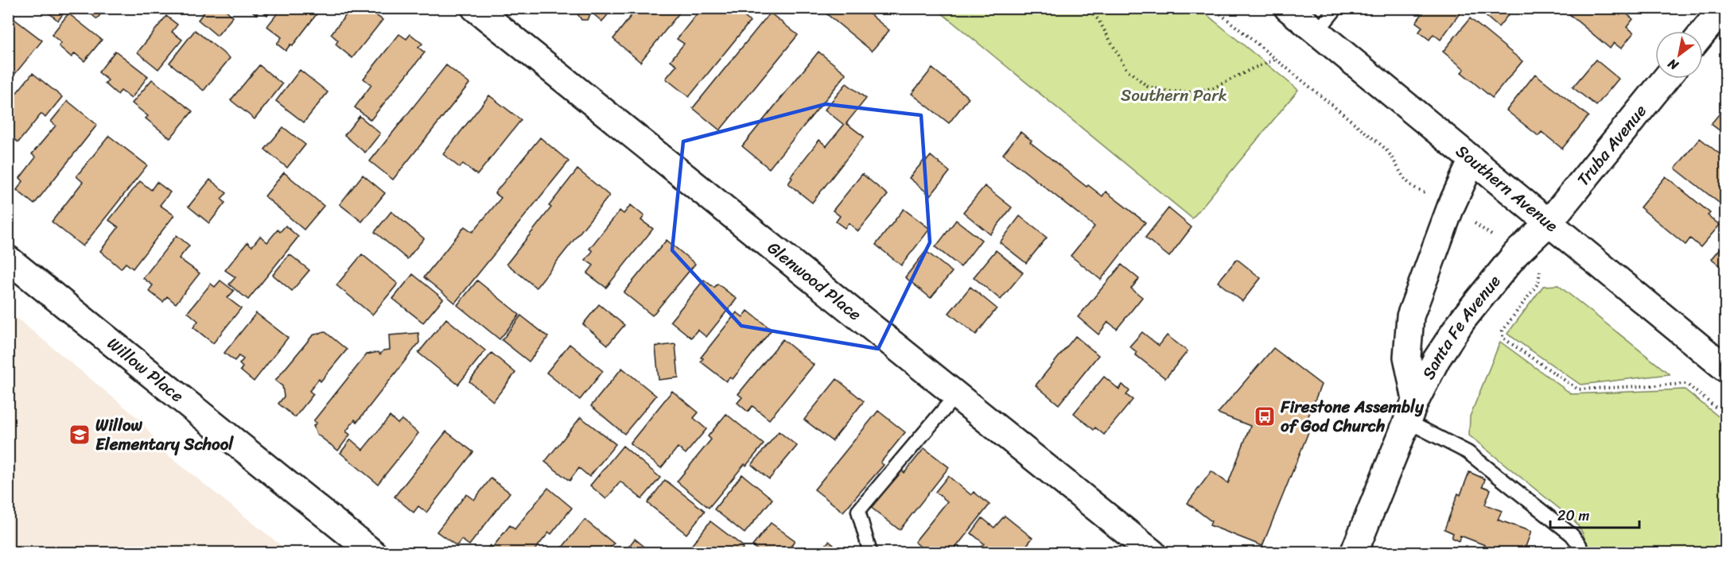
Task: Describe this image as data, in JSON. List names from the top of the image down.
{
  "streets": {
    "street": [
      "Truba Avenue",
      "Southern Avenue",
      "Glenwood Place",
      "Santa Fe Avenue",
      "Willow Place"
    ]
  },
  "crossings": [
    ["Truba Avenue", "Southern Avenue"],
    ["Truba Avenue", "Santa Fe Avenue"],
    ["Southern Avenue", "Santa Fe Avenue"]
  ],
  "parks": ["Southern Park"],
  "places": {
    "bus stop": ["Firestone Assembly of God Church"],
    "school or university": ["Willow Elementary School"]
  },
  "scale_bar": "20 m",
  "north": "bottom left"
}
